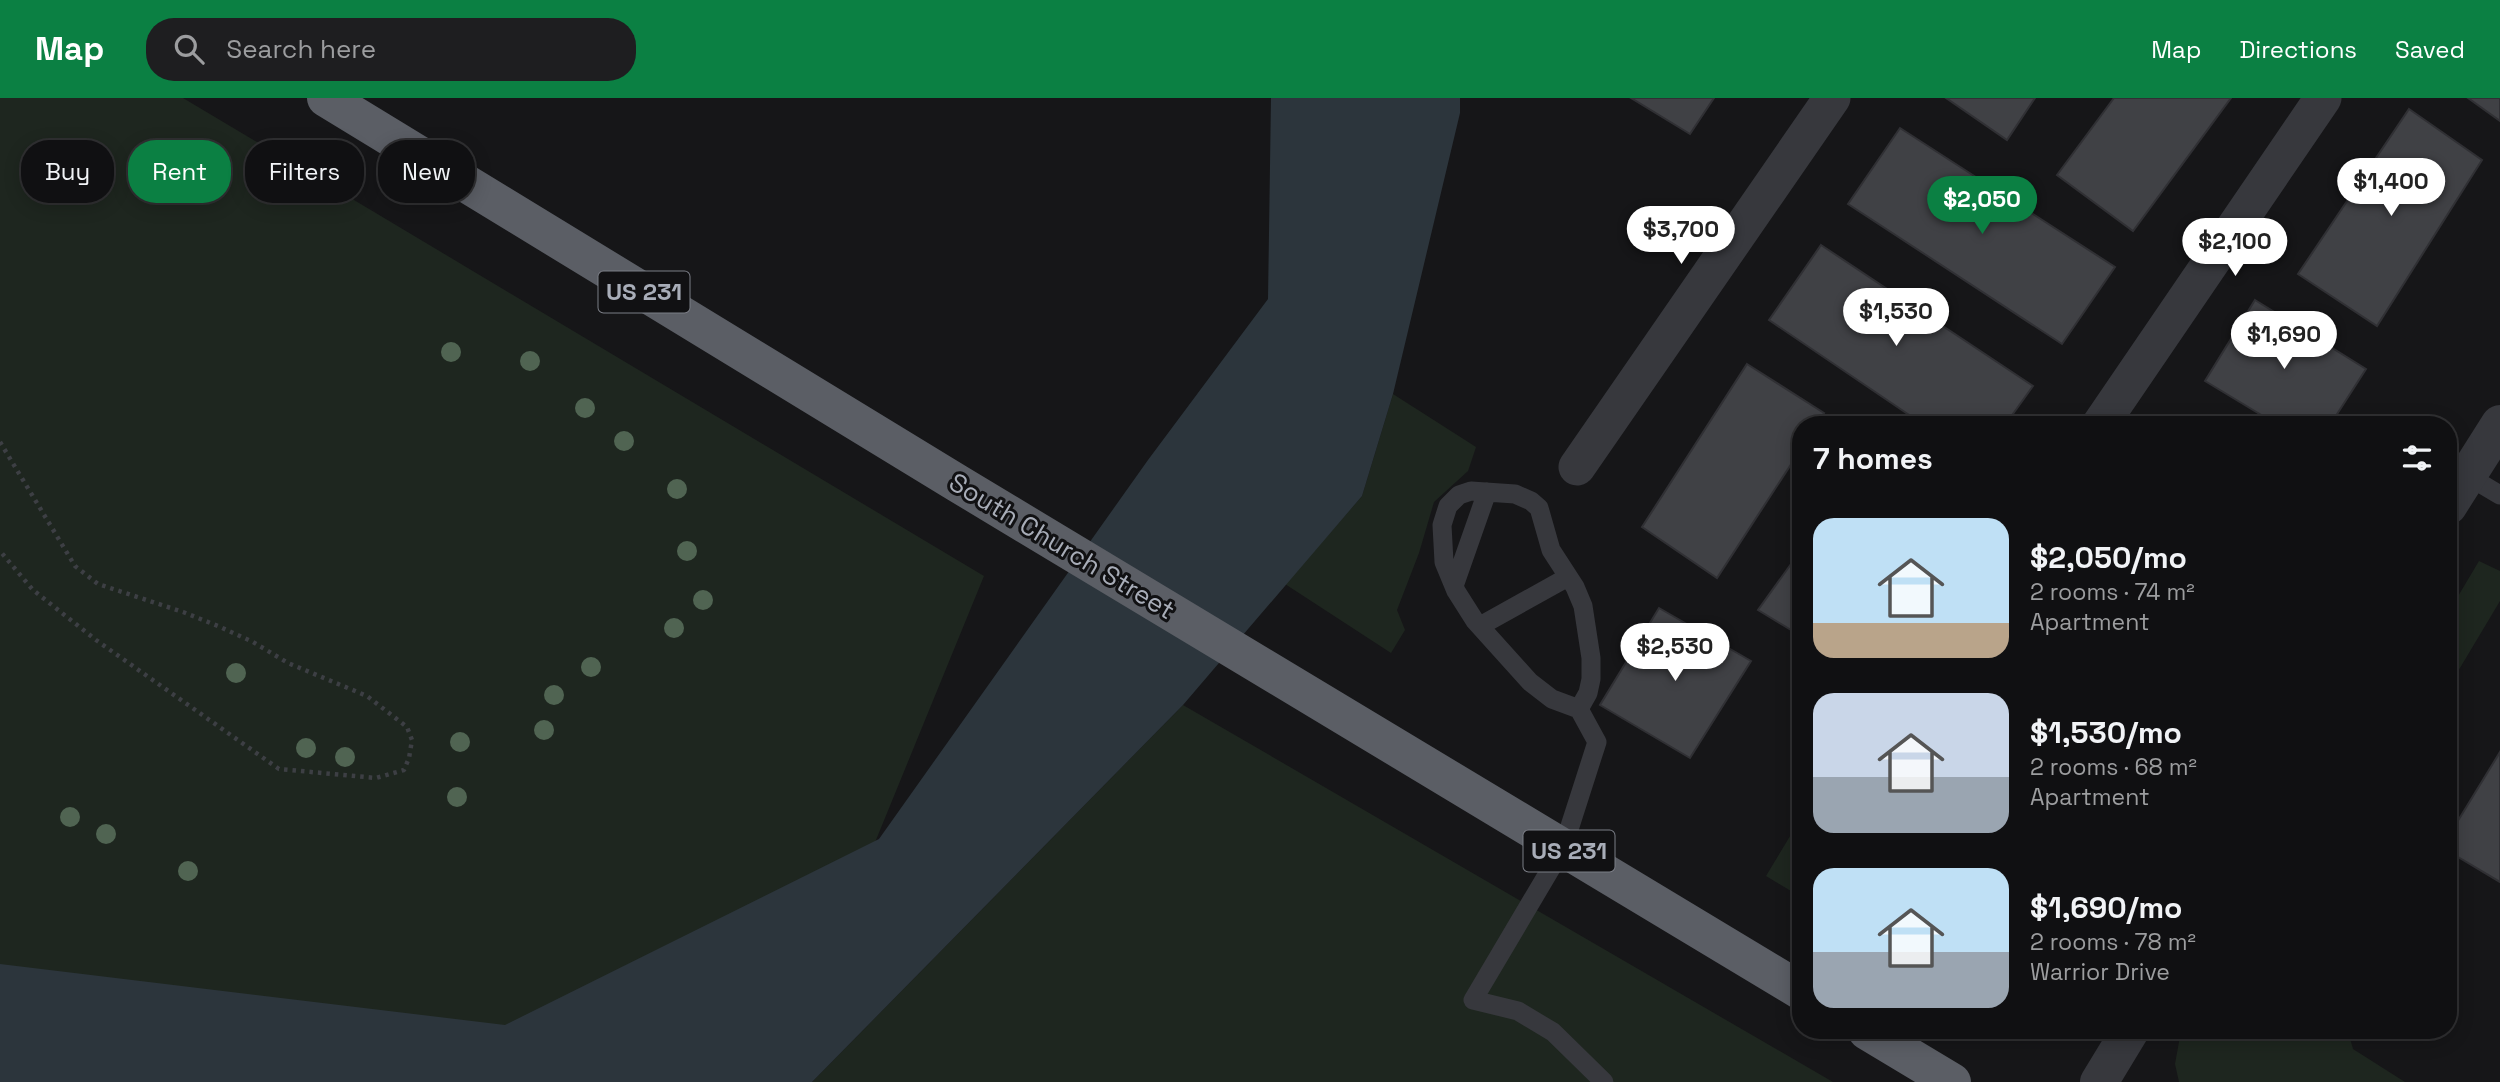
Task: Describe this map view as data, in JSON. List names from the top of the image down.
{
  "streets": {
    "highway": ["US 231", "South Church Street"]
  },
  "page": {
    "header": "Map",
    "search": "Search here",
    "nav": ["Map", "Directions", "Saved"],
    "chip": [
      "Buy",
      "Rent",
      "Filters",
      "New"
    ],
    "price": [
      "$1,400",
      "$2,050",
      "$3,700",
      "$2,100",
      "$1,530",
      "$1,690",
      "$2,530"
    ],
    "heading": "7 homes",
    "list": [
      {
        "name": "$2,050/mo",
        "note": "2 rooms · 74 m² · Apartment"
      },
      {
        "name": "$1,530/mo",
        "note": "2 rooms · 68 m² · Apartment"
      },
      {
        "name": "$1,690/mo",
        "note": "2 rooms · 78 m² · Warrior Drive"
      }
    ]
  }
}
